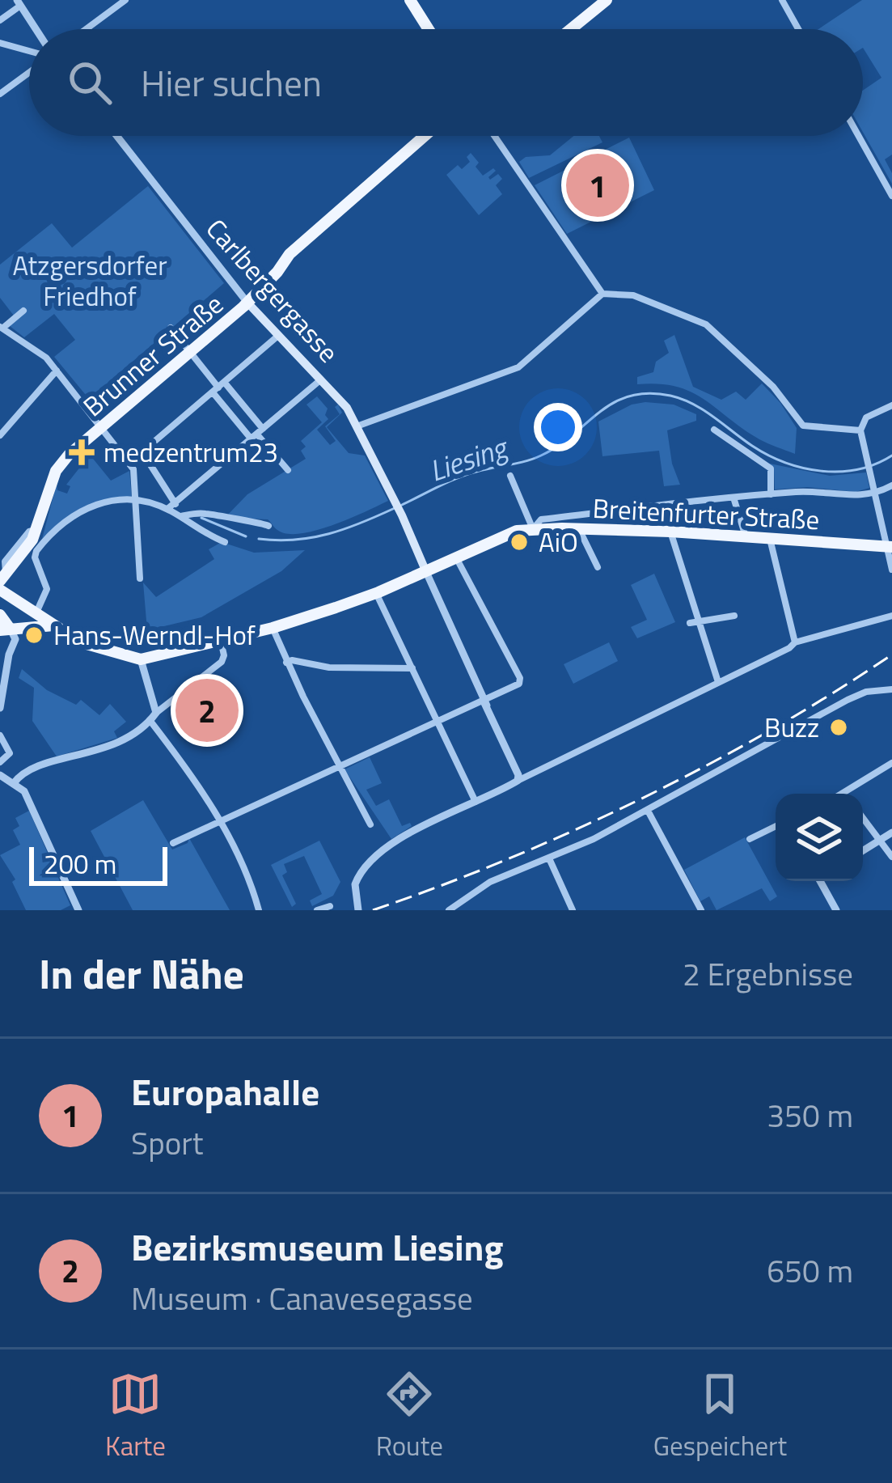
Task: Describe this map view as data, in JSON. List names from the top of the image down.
{
  "streets": {
    "main road": ["Carlbergergasse", "Brunner Straße", "Breitenfurter Straße"]
  },
  "crossings": [
    ["Carlbergergasse", "Brunner Straße"],
    ["Carlbergergasse", "Breitenfurter Straße"]
  ],
  "water": ["Liesing"],
  "parks": ["Atzgersdorfer Friedhof"],
  "places": {
    "health": ["medzentrum23"],
    "other": ["AiO", "Hans-Werndl-Hof", "Buzz"]
  },
  "scale_bar": "200 m",
  "page": {
    "search": "Hier suchen",
    "pins": ["1", "2"],
    "scale": "200 m",
    "heading": ["In der Nähe", "2 Ergebnisse"],
    "list": [
      {
        "mark": "1",
        "name": "Europahalle",
        "note": "Sport",
        "value": "350 m"
      },
      {
        "mark": "2",
        "name": "Bezirksmuseum Liesing",
        "note": "Museum · Canavesegasse",
        "value": "650 m"
      }
    ],
    "nav": ["Karte", "Route", "Gespeichert"]
  }
}
